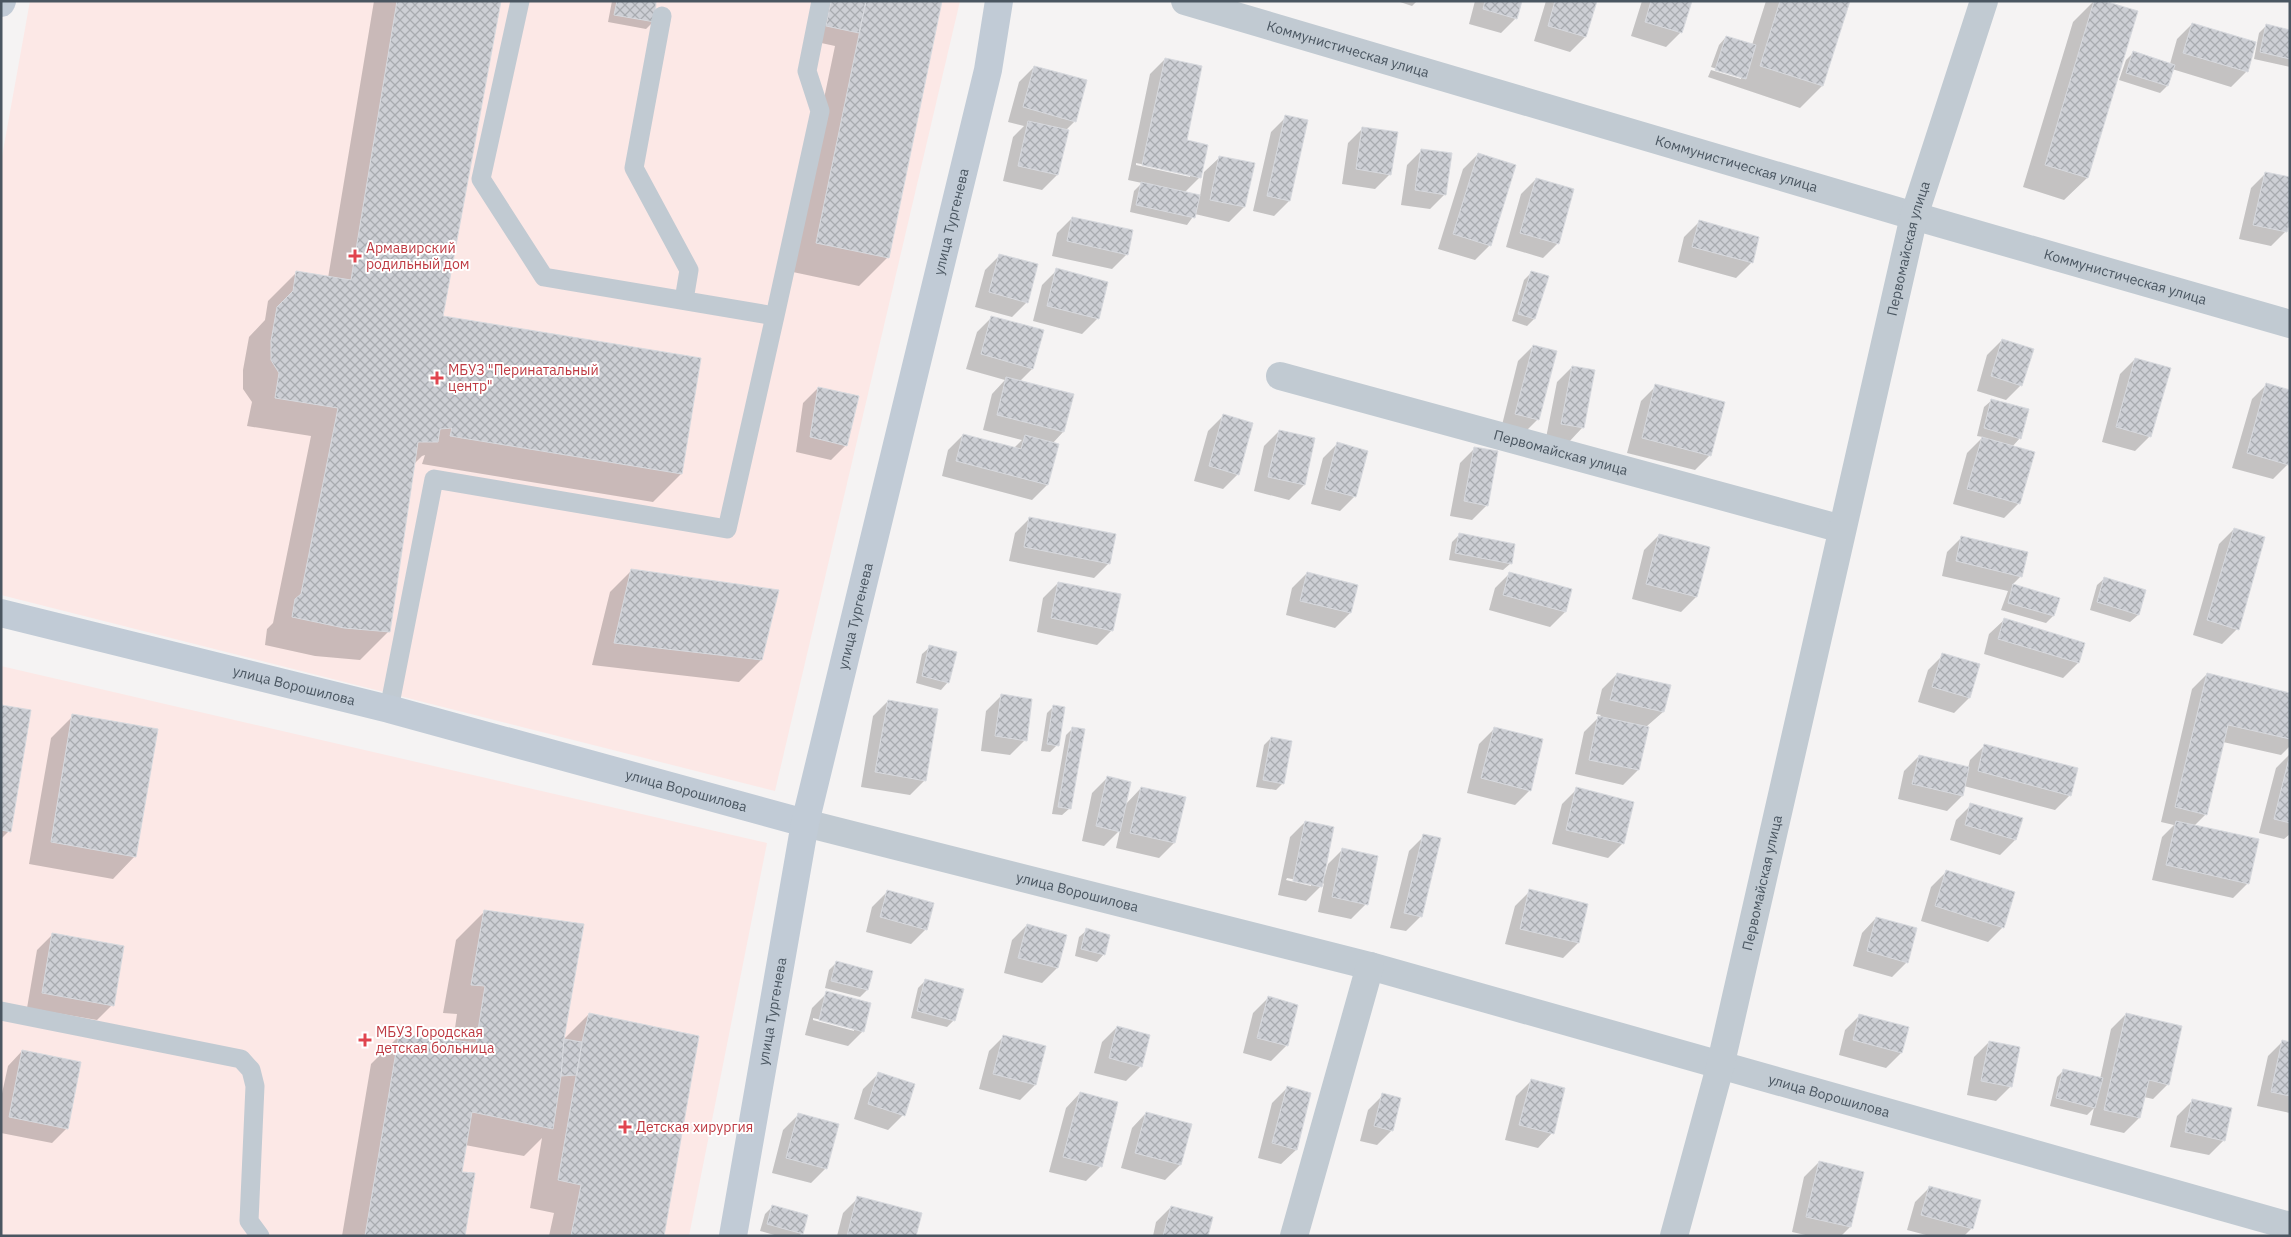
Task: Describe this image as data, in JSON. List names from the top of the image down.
{
  "streets": {
    "street": [
      "Коммунистическая улица",
      "улица Тургенева",
      "Первомайская улица",
      "улица Ворошилова"
    ]
  },
  "crossings": [
    ["Коммунистическая улица", "Первомайская улица"],
    ["улица Тургенева", "улица Ворошилова"],
    ["Первомайская улица", "улица Ворошилова"]
  ],
  "places": {
    "health": [
      "Армавирский родильный дом",
      "МБУЗ \"Перинатальный центр\"",
      "МБУЗ Городская детская больница",
      "Детская хирургия"
    ]
  }
}
